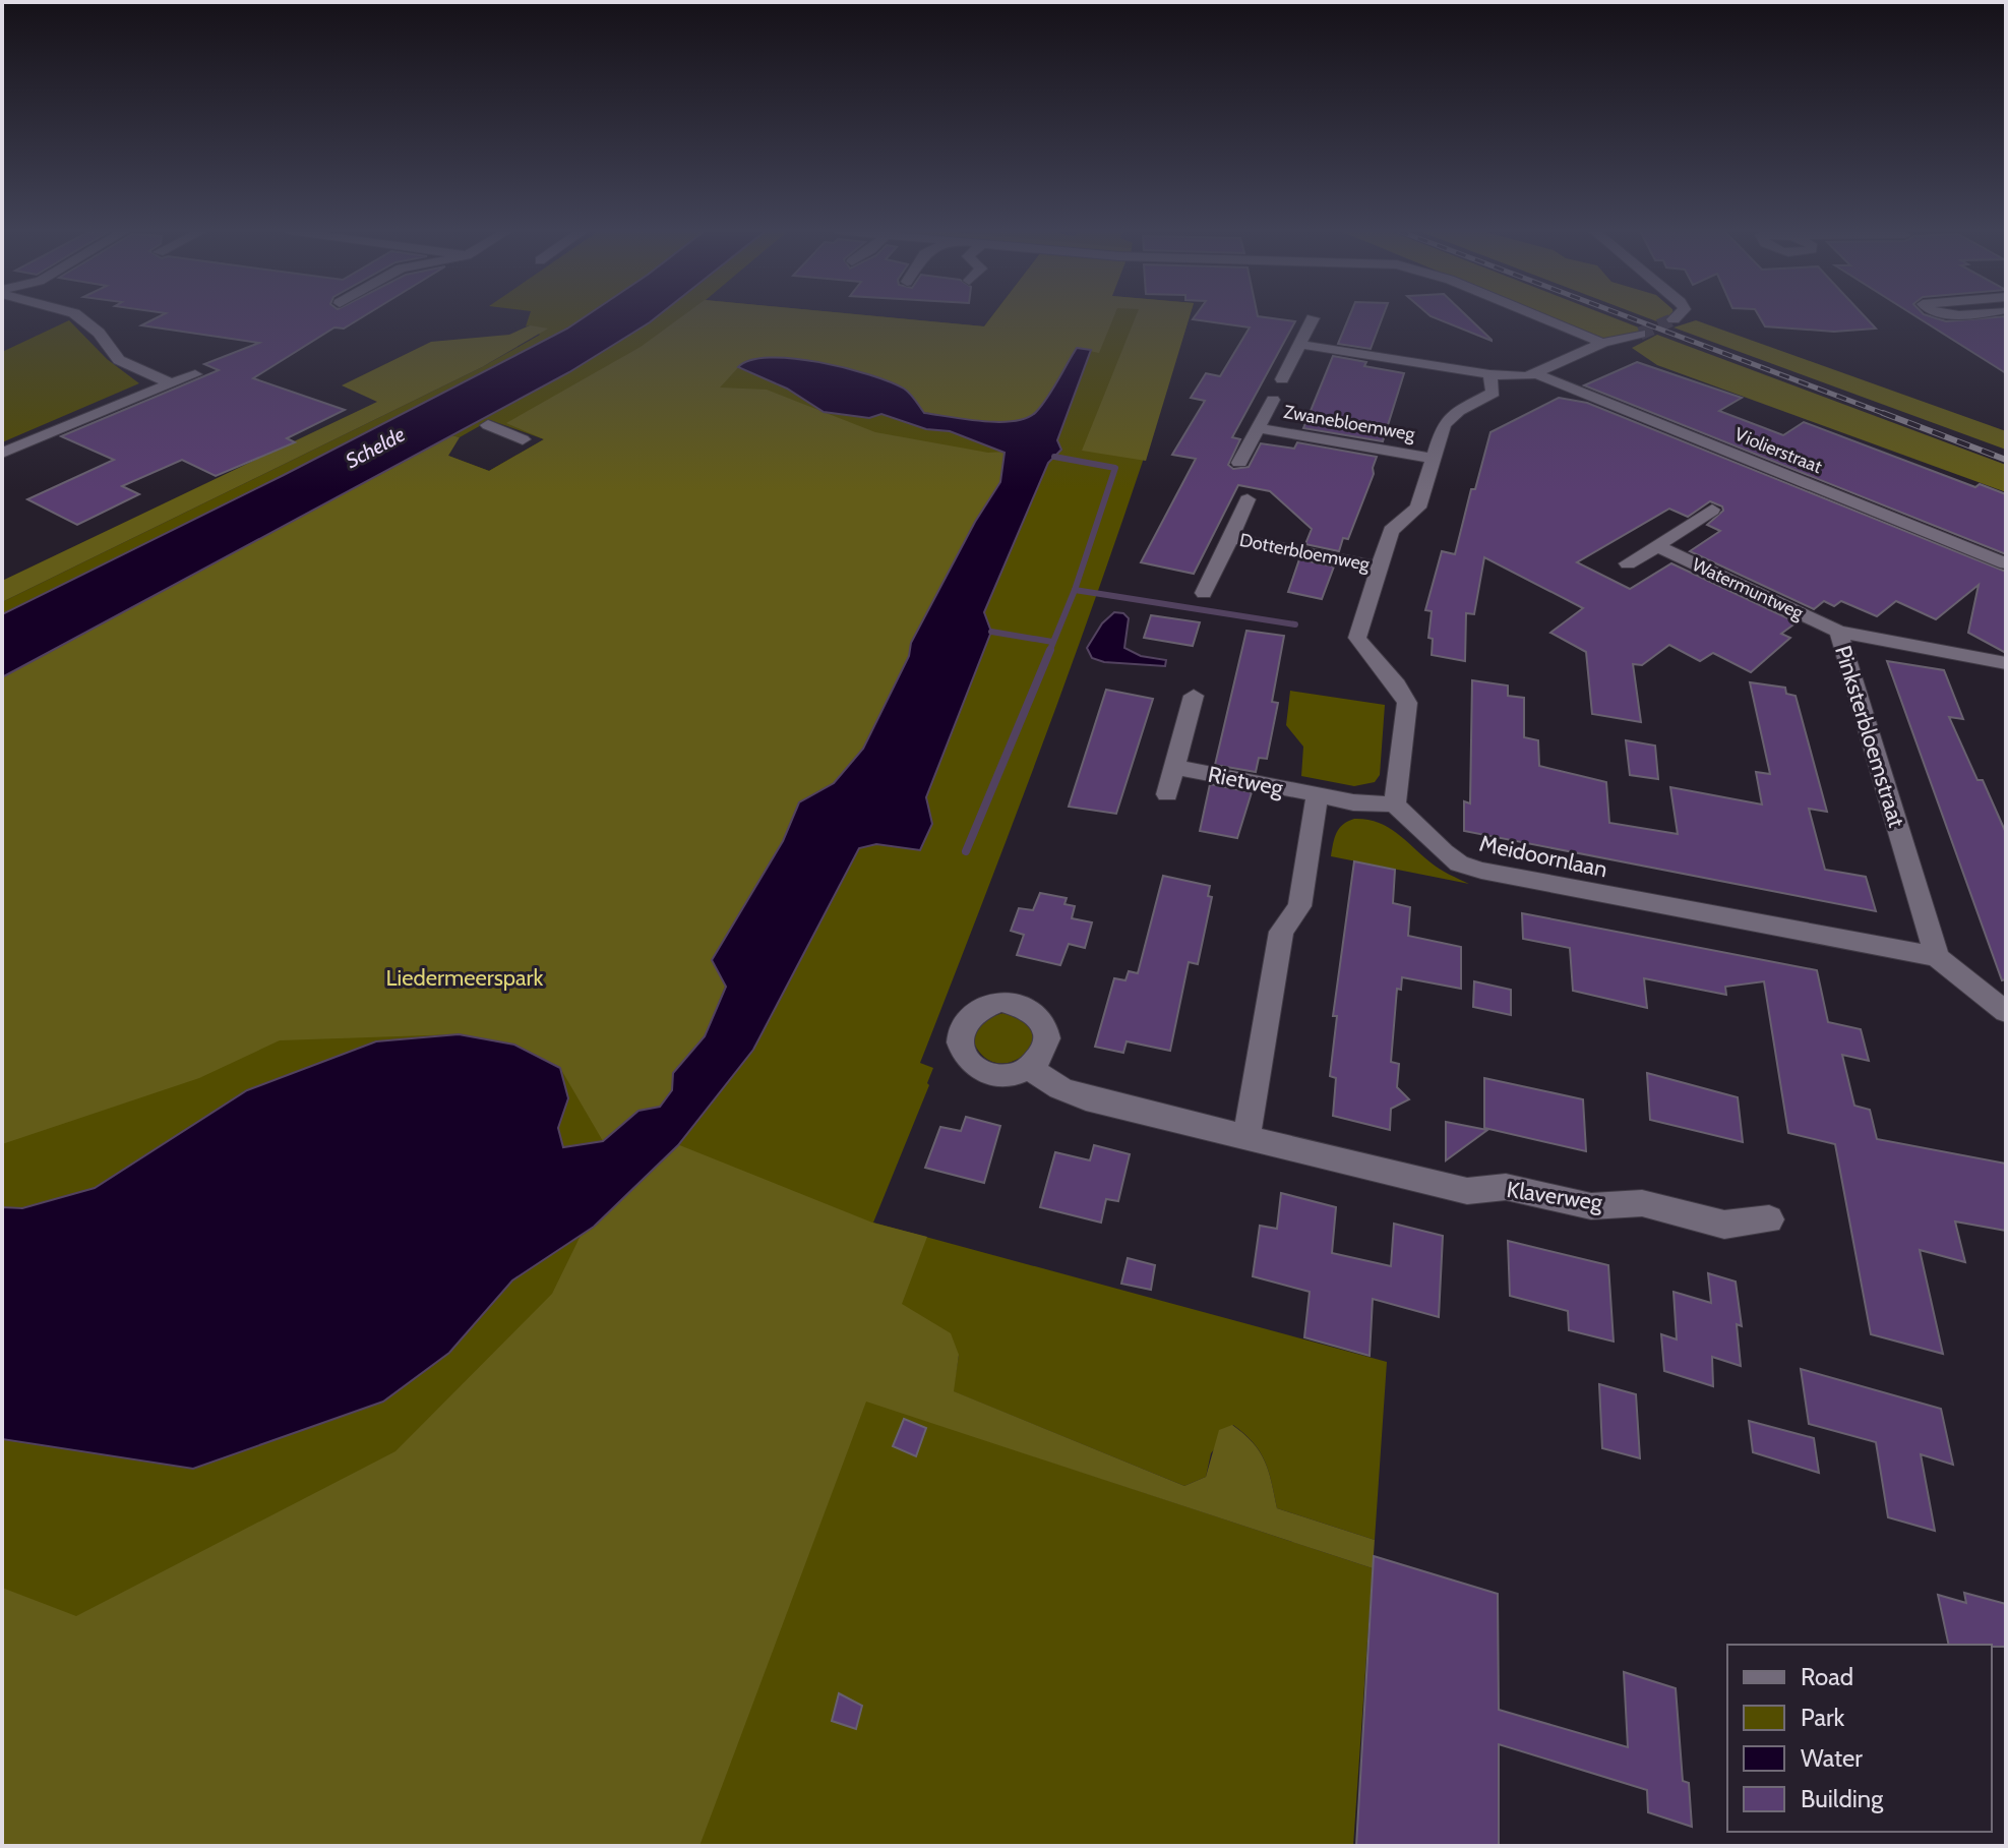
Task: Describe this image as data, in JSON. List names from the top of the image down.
{
  "streets": {
    "street": [
      "Zwanebloemweg",
      "Violierstraat",
      "Dotterbloemweg",
      "Watermuntweg",
      "Pinksterbloemstraat",
      "Rietweg",
      "Meidoornlaan",
      "Klaverweg"
    ]
  },
  "crossings": [
    ["Watermuntweg", "Pinksterbloemstraat"],
    ["Pinksterbloemstraat", "Meidoornlaan"]
  ],
  "water": ["Schelde"],
  "parks": ["Liedermeerspark"],
  "legend": [
    "Road",
    "Park",
    "Water",
    "Building"
  ]
}
